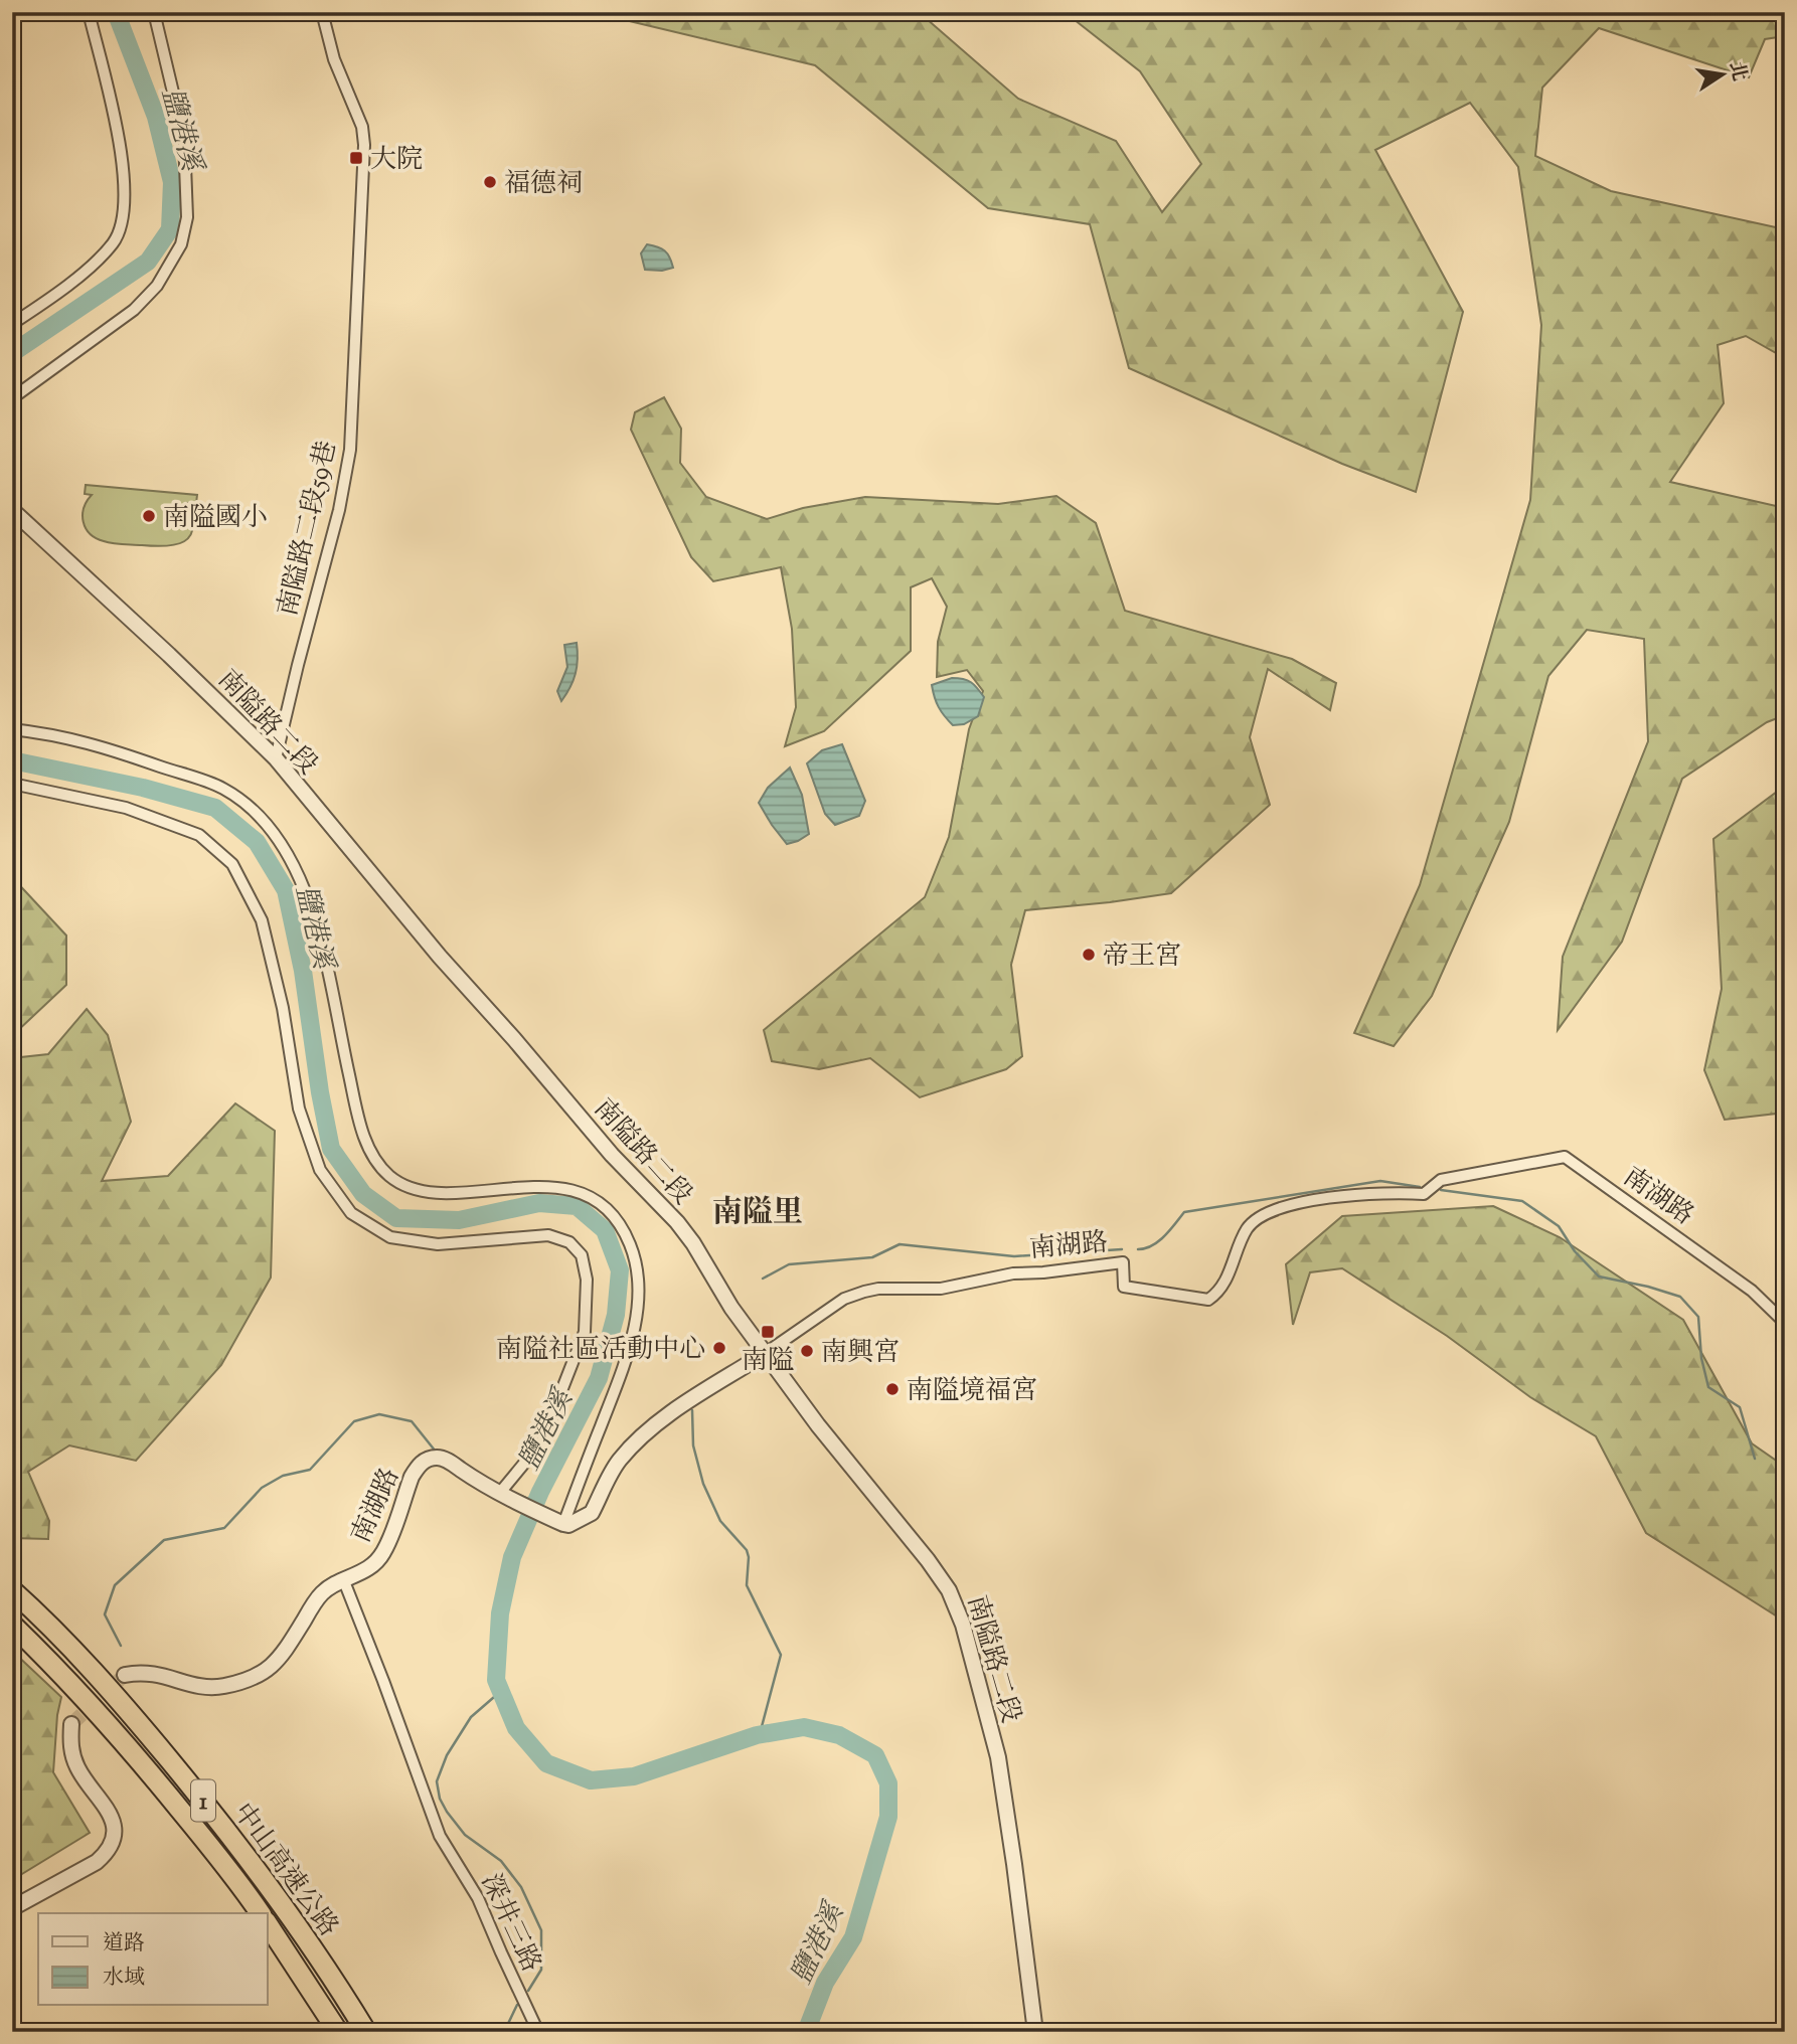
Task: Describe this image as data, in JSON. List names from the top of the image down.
{
  "streets": {
    "highway": ["1", "中山高速公路"],
    "street": [
      "南隘路二段59巷",
      "南隘路二段",
      "南湖路",
      "深井三路"
    ]
  },
  "crossings": [
    ["南隘路二段59巷", "南隘路二段"],
    ["南隘路二段", "南湖路"],
    ["南湖路", "深井三路"]
  ],
  "districts": ["南隘里"],
  "water": ["鹽港溪"],
  "places": {
    "transit": ["大院", "南隘"],
    "other": [
      "福德祠",
      "南隘國小",
      "帝王宮",
      "南隘社區活動中心",
      "南興宮",
      "南隘境福宮"
    ]
  },
  "legend": ["道路", "水域"],
  "north": "right"
}
